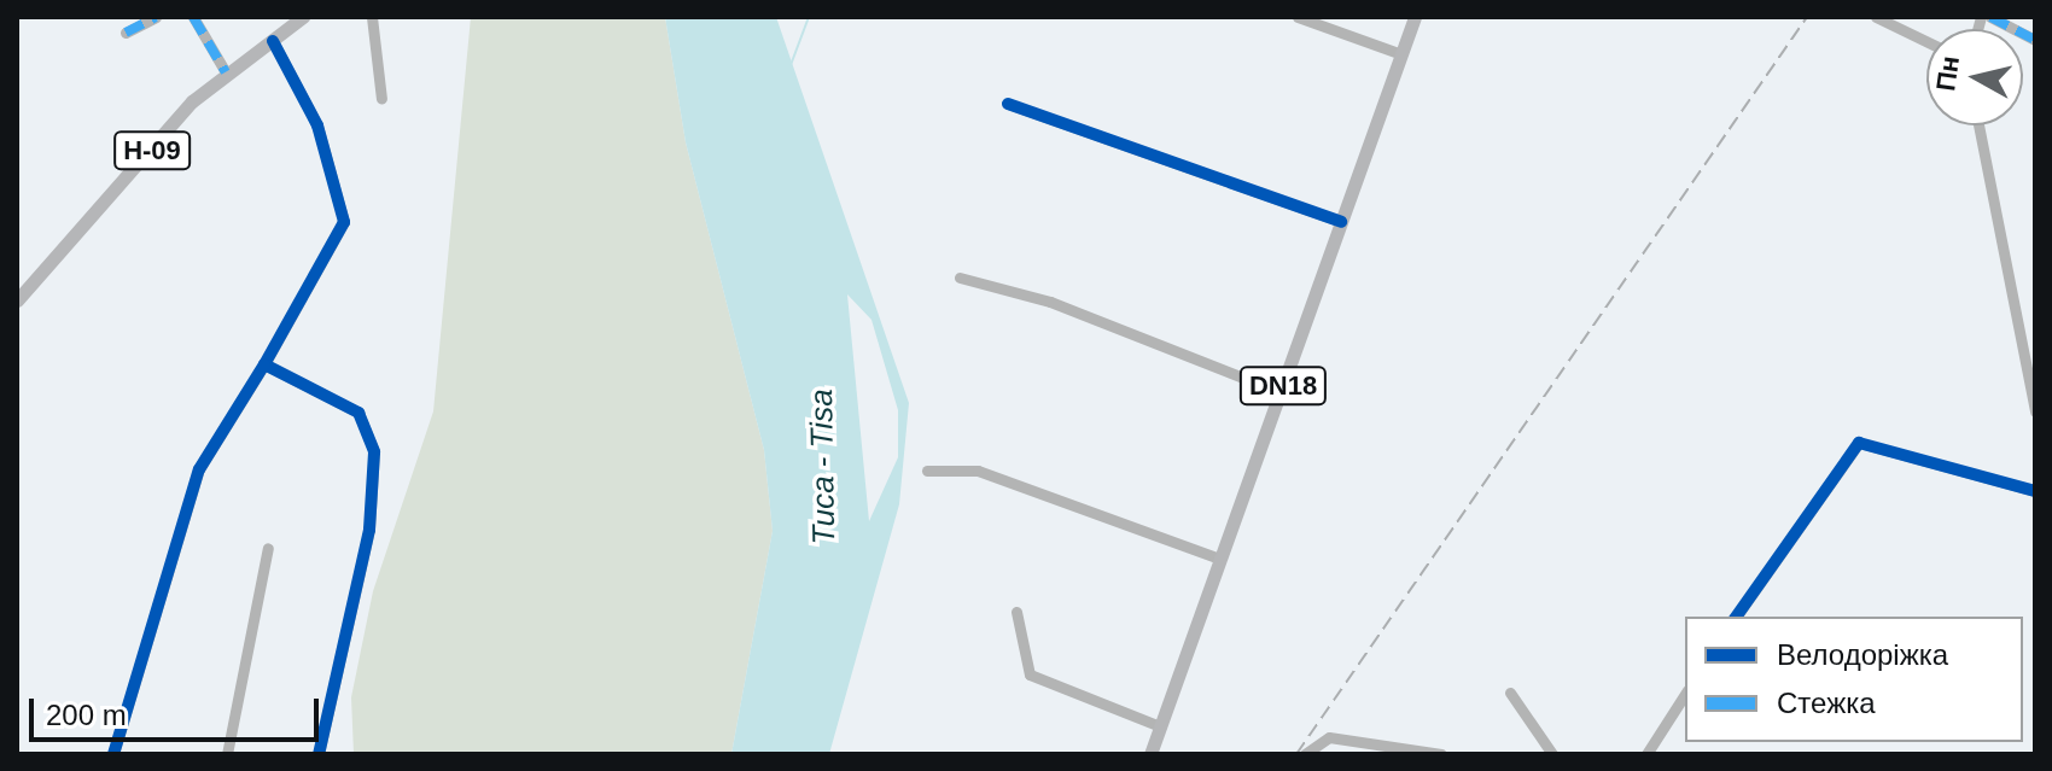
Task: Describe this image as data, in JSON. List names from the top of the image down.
{
  "streets": {
    "main road": ["Н-09", "DN18"]
  },
  "water": ["Тиса - Tisa"],
  "legend": ["Велодоріжка", "Стежка"],
  "scale_bar": "200 m",
  "north": "left"
}
